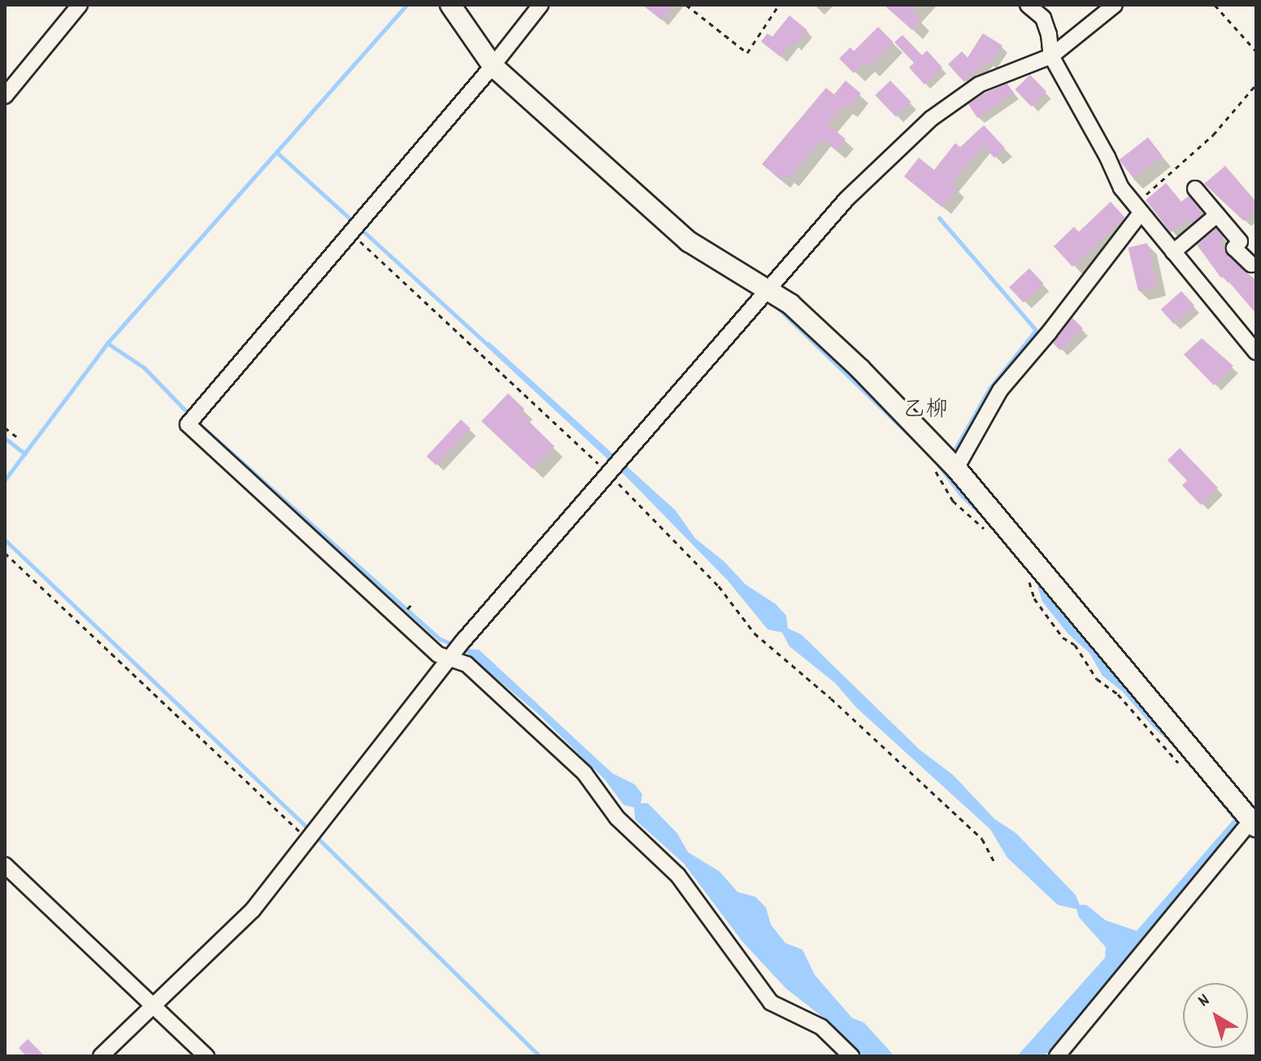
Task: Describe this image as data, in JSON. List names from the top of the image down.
{
  "districts": ["乙柳"],
  "north": "top left"
}
